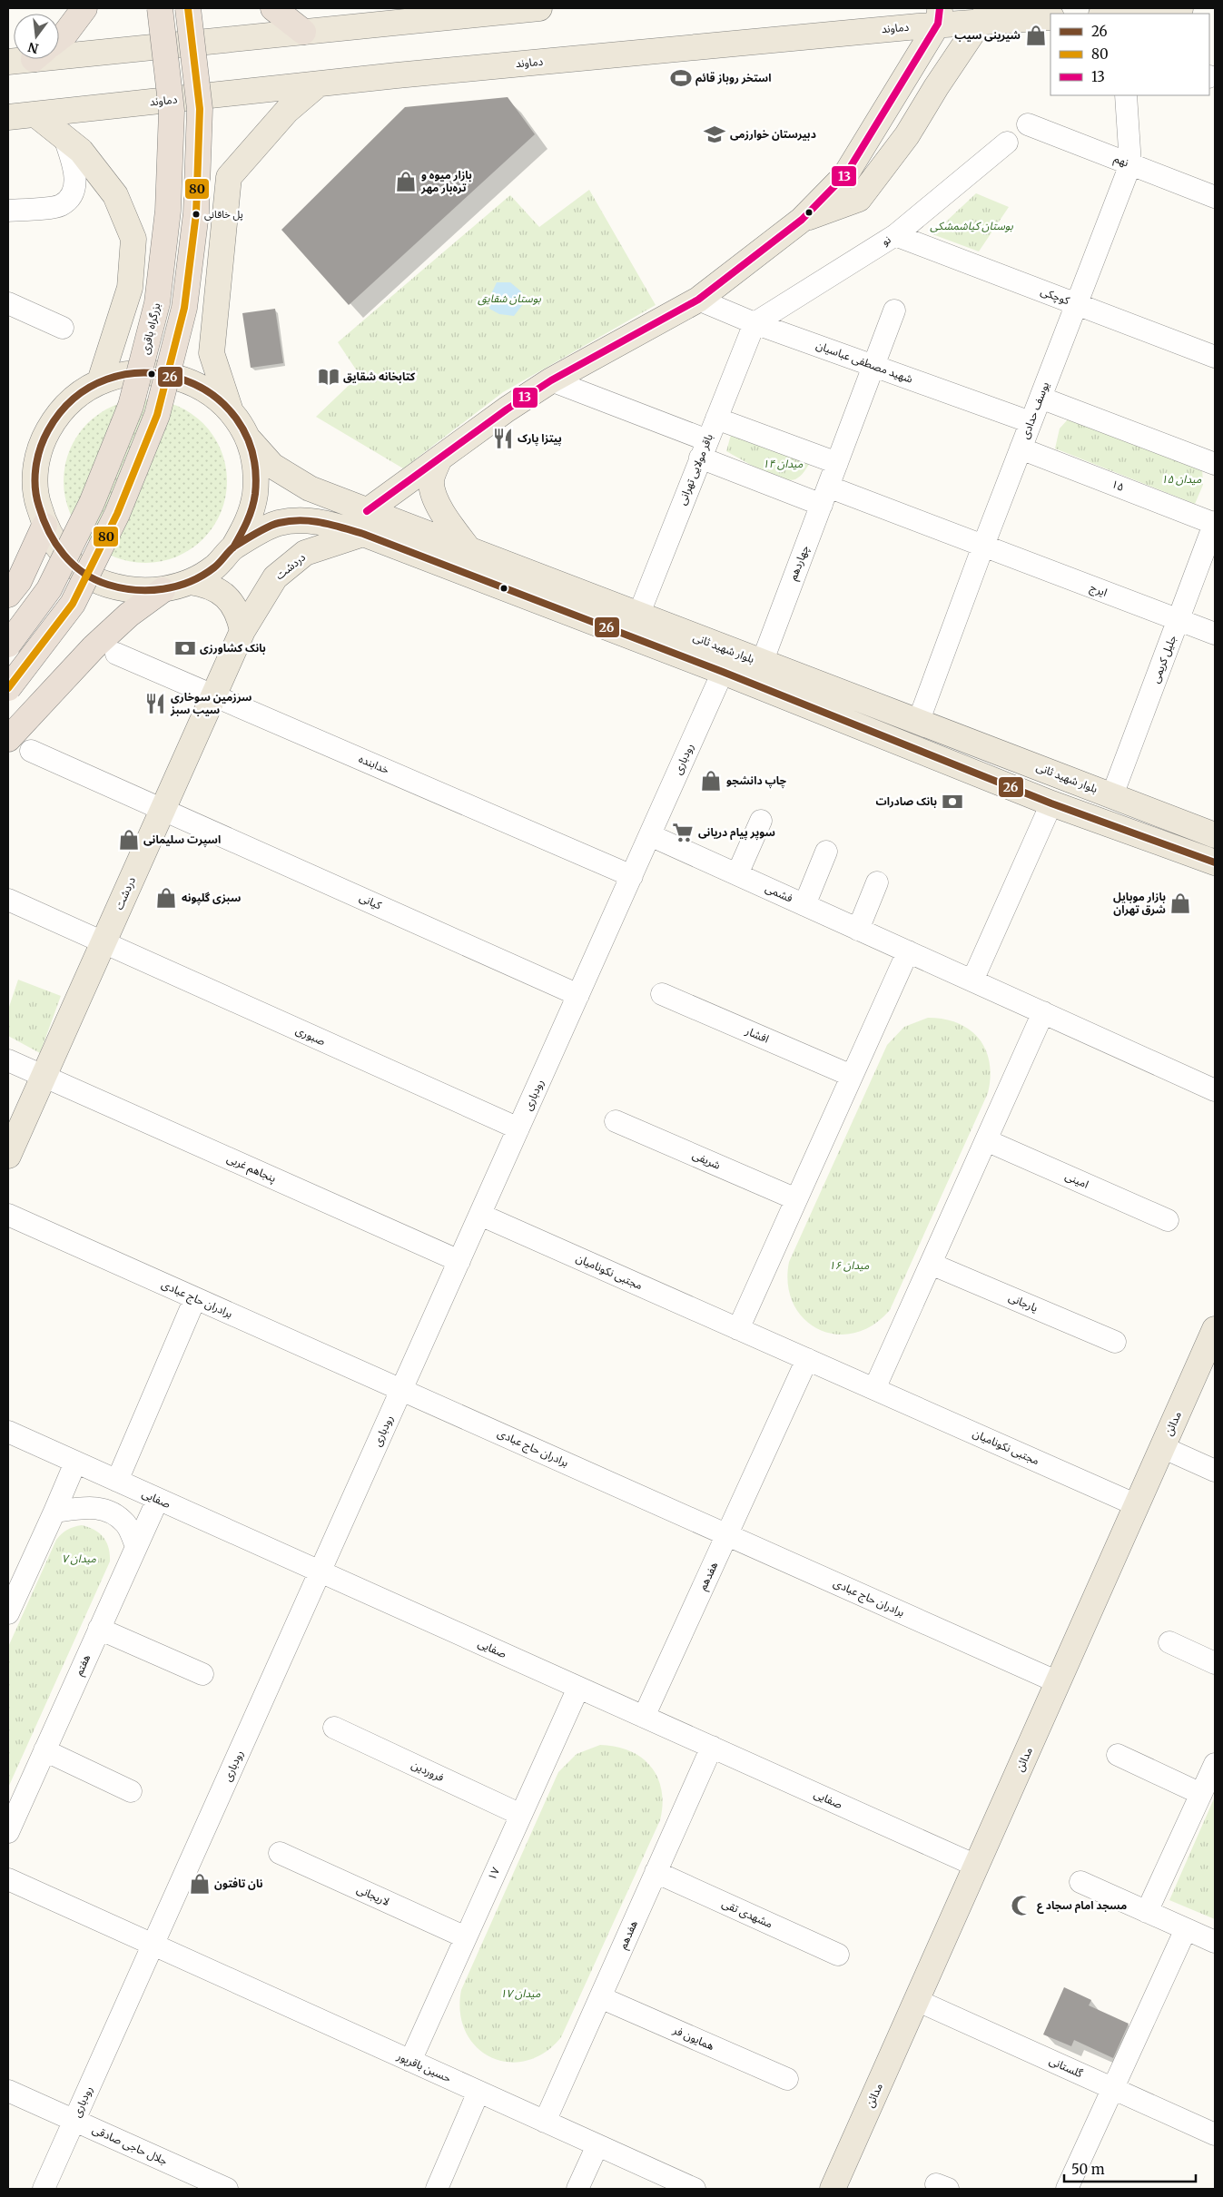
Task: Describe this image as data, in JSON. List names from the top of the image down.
{
  "streets": {
    "highway": ["بزرگراه باقری"],
    "main road": [
      "دماوند",
      "دردشت",
      "بلوار شهید ثانی",
      "مدائن"
    ],
    "street": [
      "نهم",
      "نو",
      "کوچکی",
      "شهید مصطفی عباسیان",
      "یوسف حدادی",
      "باقر مولایی تهرانی",
      "۱۵",
      "چهاردهم",
      "ایرج",
      "جلیل کریمی",
      "رودباری",
      "خدابنده",
      "فشمی",
      "کیانی",
      "افشار",
      "صبوری",
      "شریفی",
      "پنجاهم غربی",
      "امینی",
      "مجتبی نکونامیان",
      "برادران حاج عبادی",
      "یارجانی",
      "صفایی",
      "هفدهم",
      "هفتم",
      "فروردین",
      "۱۷",
      "لاریجانی",
      "مشهدی تقی",
      "همایون فر",
      "حسین باقرپور",
      "گلستانی",
      "جلال حاجی صادقی"
    ]
  },
  "crossings": [
    ["نهم", "یوسف حدادی"],
    ["نو", "کوچکی"],
    ["نو", "شهید مصطفی عباسیان"],
    ["نو", "باقر مولایی تهرانی"],
    ["کوچکی", "یوسف حدادی"],
    ["شهید مصطفی عباسیان", "یوسف حدادی"],
    ["شهید مصطفی عباسیان", "باقر مولایی تهرانی"],
    ["شهید مصطفی عباسیان", "چهاردهم"],
    ["شهید مصطفی عباسیان", "دردشت"],
    ["یوسف حدادی", "۱۵"],
    ["یوسف حدادی", "ایرج"],
    ["یوسف حدادی", "بلوار شهید ثانی"],
    ["باقر مولایی تهرانی", "ایرج"],
    ["باقر مولایی تهرانی", "بلوار شهید ثانی"],
    ["۱۵", "جلیل کریمی"],
    ["چهاردهم", "ایرج"],
    ["چهاردهم", "بلوار شهید ثانی"],
    ["دردشت", "بلوار شهید ثانی"],
    ["دردشت", "خدابنده"],
    ["دردشت", "کیانی"],
    ["دردشت", "صبوری"],
    ["دردشت", "پنجاهم غربی"],
    ["ایرج", "جلیل کریمی"],
    ["بلوار شهید ثانی", "جلیل کریمی"],
    ["بلوار شهید ثانی", "رودباری"],
    ["رودباری", "خدابنده"],
    ["رودباری", "فشمی"],
    ["رودباری", "کیانی"],
    ["رودباری", "صبوری"],
    ["رودباری", "پنجاهم غربی"],
    ["رودباری", "مجتبی نکونامیان"],
    ["رودباری", "برادران حاج عبادی"],
    ["رودباری", "صفایی"],
    ["رودباری", "حسین باقرپور"],
    ["رودباری", "جلال حاجی صادقی"],
    ["مجتبی نکونامیان", "مدائن"],
    ["برادران حاج عبادی", "مدائن"],
    ["برادران حاج عبادی", "هفدهم"],
    ["مدائن", "صفایی"],
    ["مدائن", "گلستانی"],
    ["صفایی", "هفدهم"],
    ["صفایی", "هفتم"],
    ["صفایی", "۱۷"],
    ["هفدهم", "مشهدی تقی"],
    ["هفدهم", "همایون فر"],
    ["هفدهم", "حسین باقرپور"],
    ["فروردین", "۱۷"],
    ["۱۷", "لاریجانی"],
    ["۱۷", "حسین باقرپور"]
  ],
  "parks": [
    "بوستان کیاشمشکی",
    "بوستان شقایق",
    "میدان ۱۴",
    "میدان ۱۵",
    "میدان ۱۶",
    "میدان ۷",
    "میدان ۱۷"
  ],
  "places": {
    "shop": [
      "شیرینی سیب",
      "بازار میوه و تره‌بار مهر",
      "چاپ دانشجو",
      "اسپرت سلیمانی",
      "سبزی گلپونه",
      "بازار موبایل شرق تهران",
      "نان تافتون"
    ],
    "sports": ["استخر روباز قائم"],
    "school or university": ["دبیرستان خوارزمی"],
    "other": ["پل خاقانی"],
    "library": ["کتابخانه شقایق"],
    "restaurant": ["پیتزا پارک", "سرزمین سوخاری سیب سبز"],
    "bank": ["بانک کشاورزی", "بانک صادرات"],
    "supermarket": ["سوپر پیام دریانی"],
    "mosque": ["مسجد امام سجاد ع"]
  },
  "lines": ["transit line 80", "transit line 13", "transit line 26"],
  "legend": ["26", "80", "13"],
  "scale_bar": "50 m",
  "north": "bottom"
}
